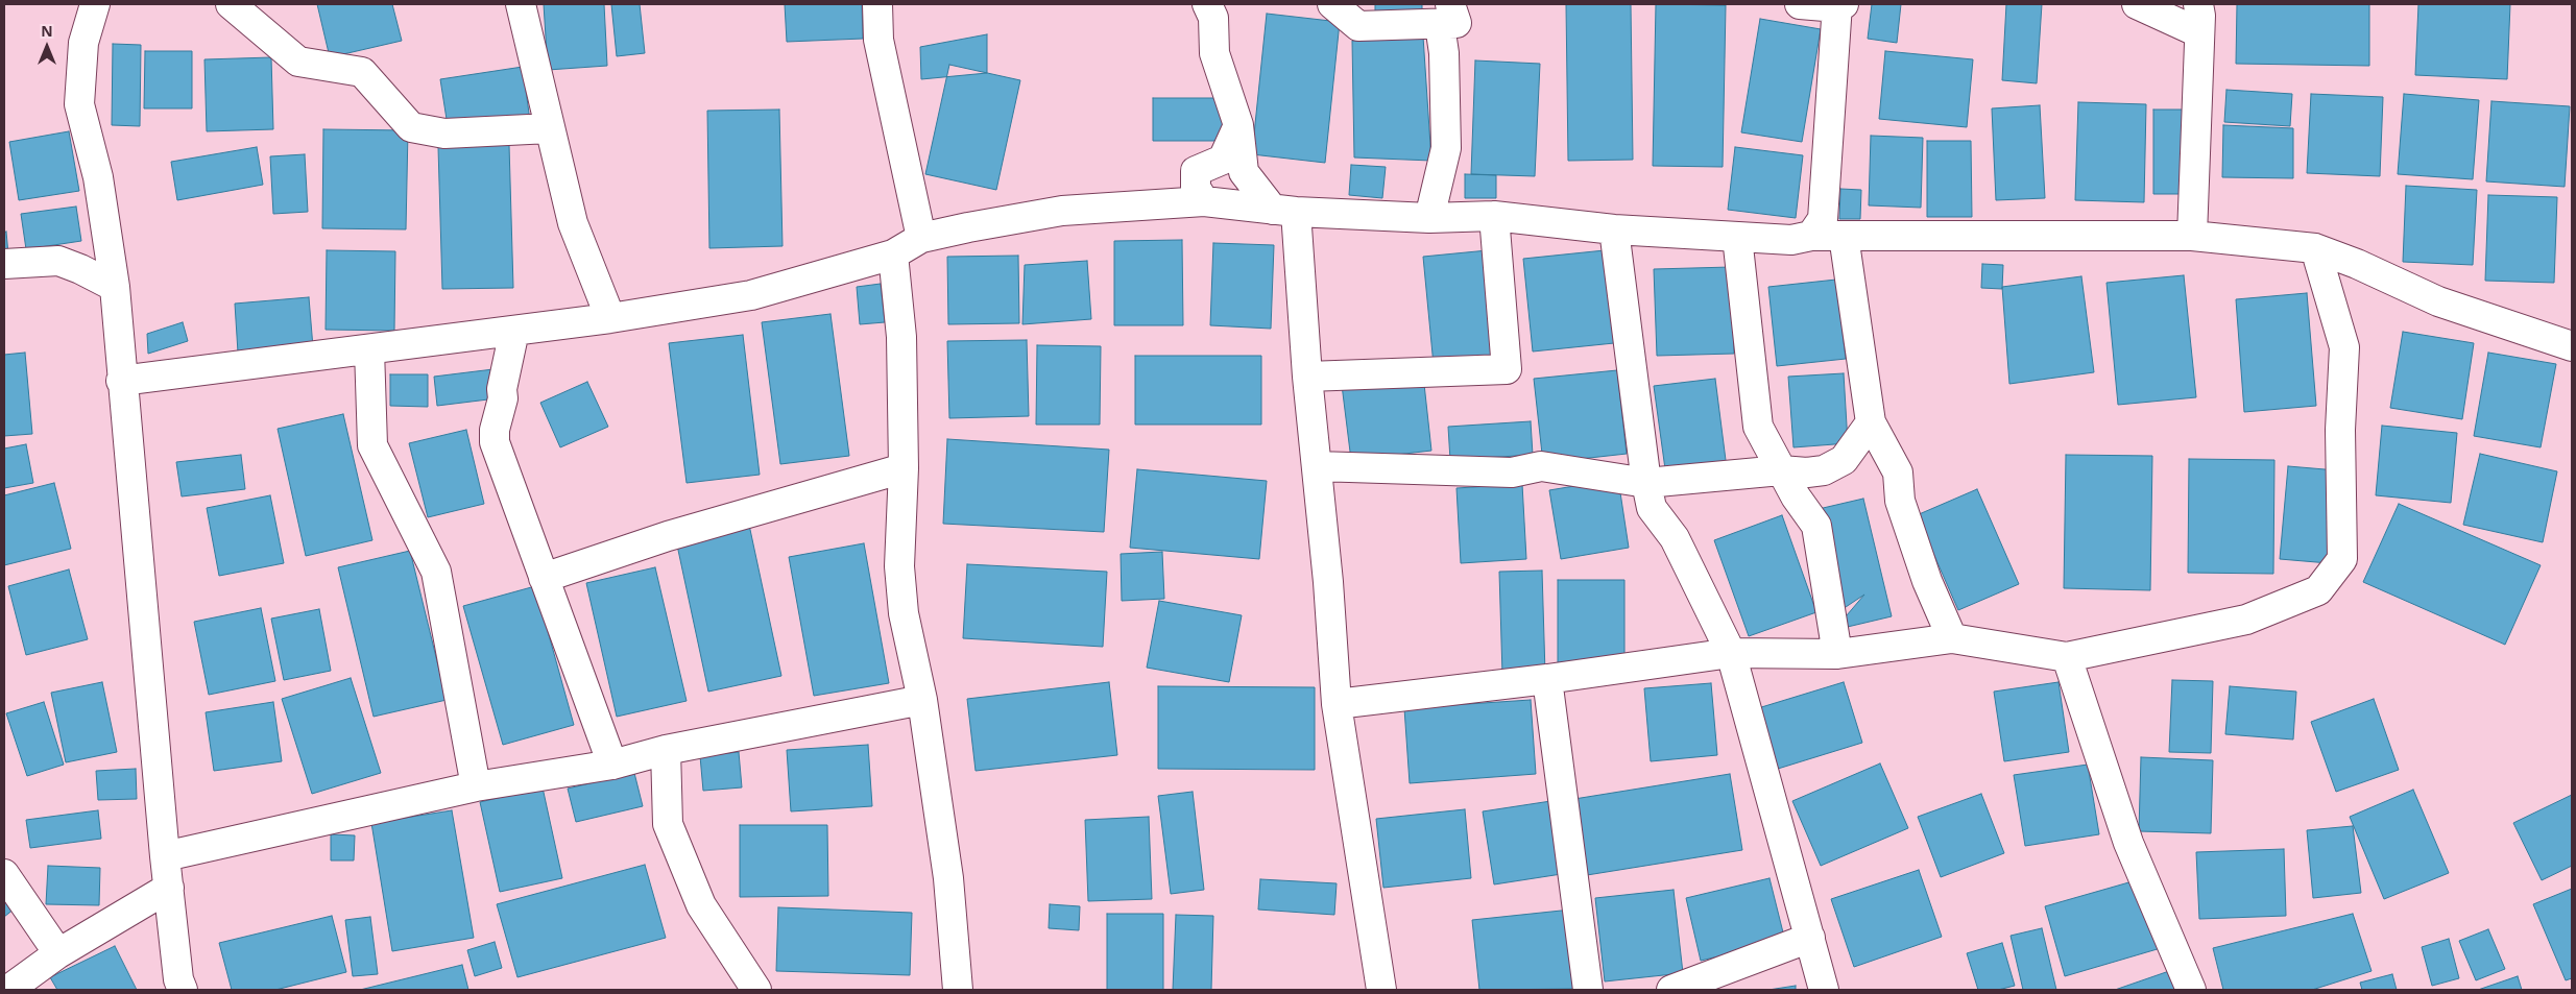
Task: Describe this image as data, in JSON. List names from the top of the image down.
{
  "north": "top"
}
